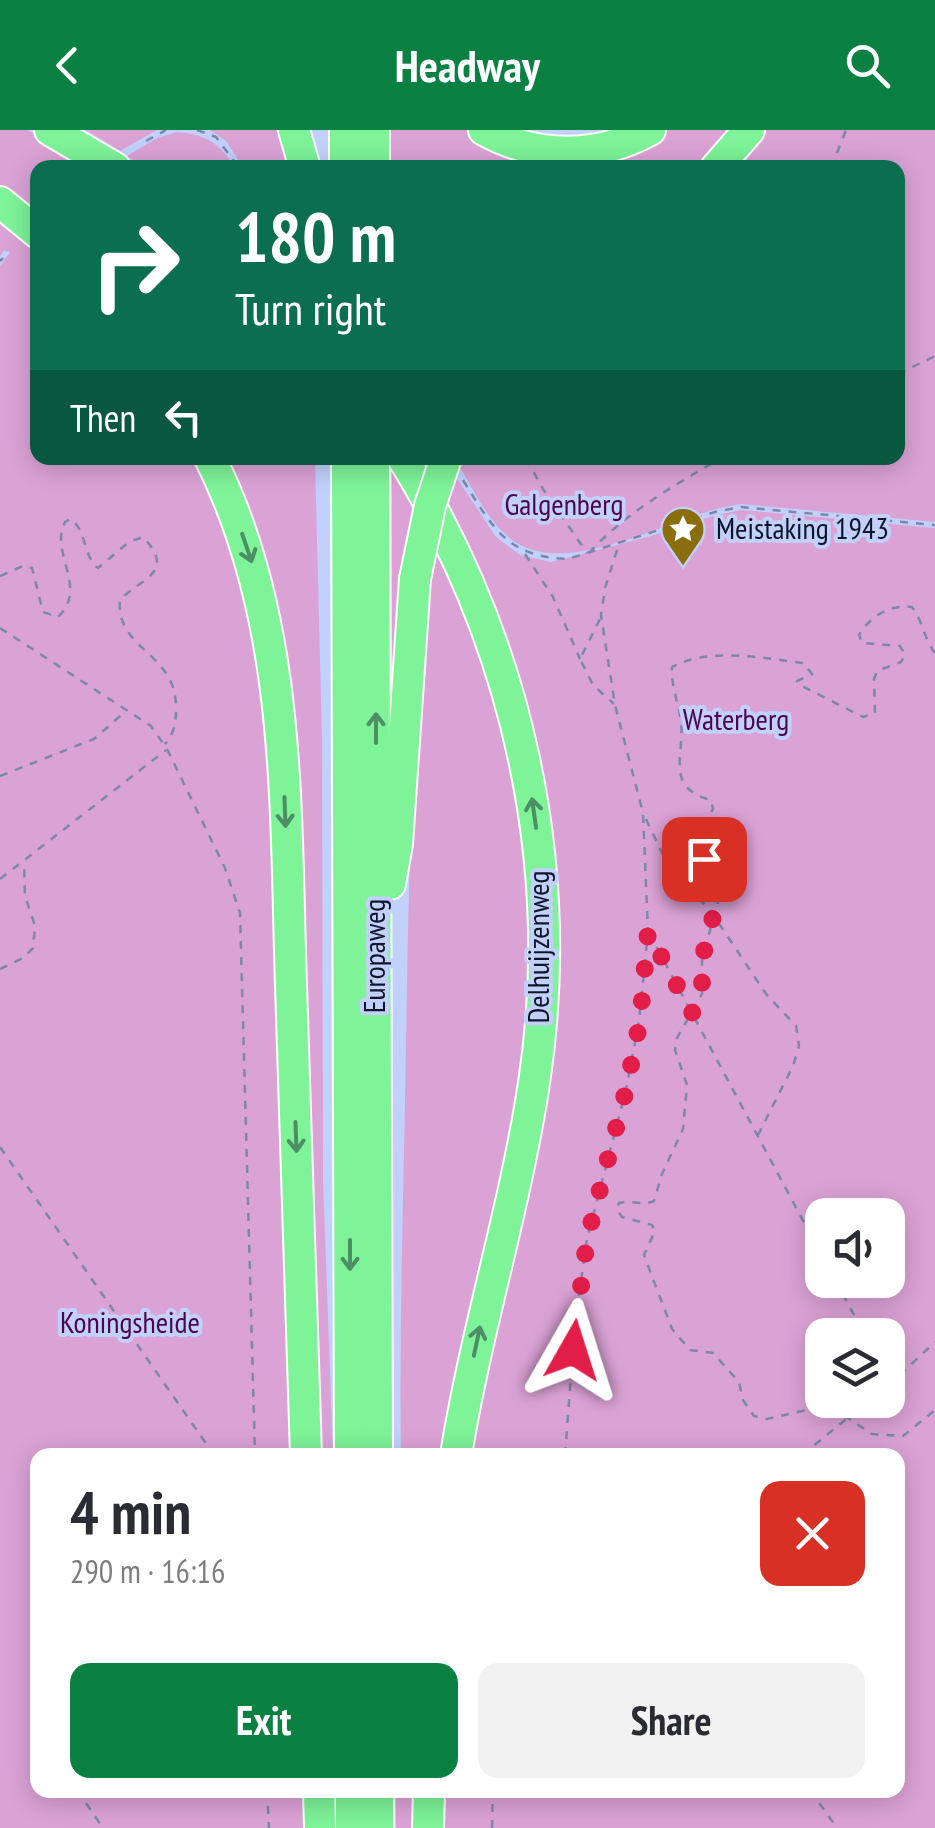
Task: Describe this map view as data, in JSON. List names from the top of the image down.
{
  "streets": {
    "highway": ["Delhuijzenweg", "Europaweg"]
  },
  "parks": ["Galgenberg", "Waterberg", "Koningsheide"],
  "places": {
    "place": ["Meistaking 1943"]
  },
  "page": {
    "header": "Headway",
    "turn": ["180 m", "Turn right"],
    "then": "Then",
    "heading": ["4 min", "290 m · 16:16"],
    "buttons": ["Exit", "Share"]
  }
}
